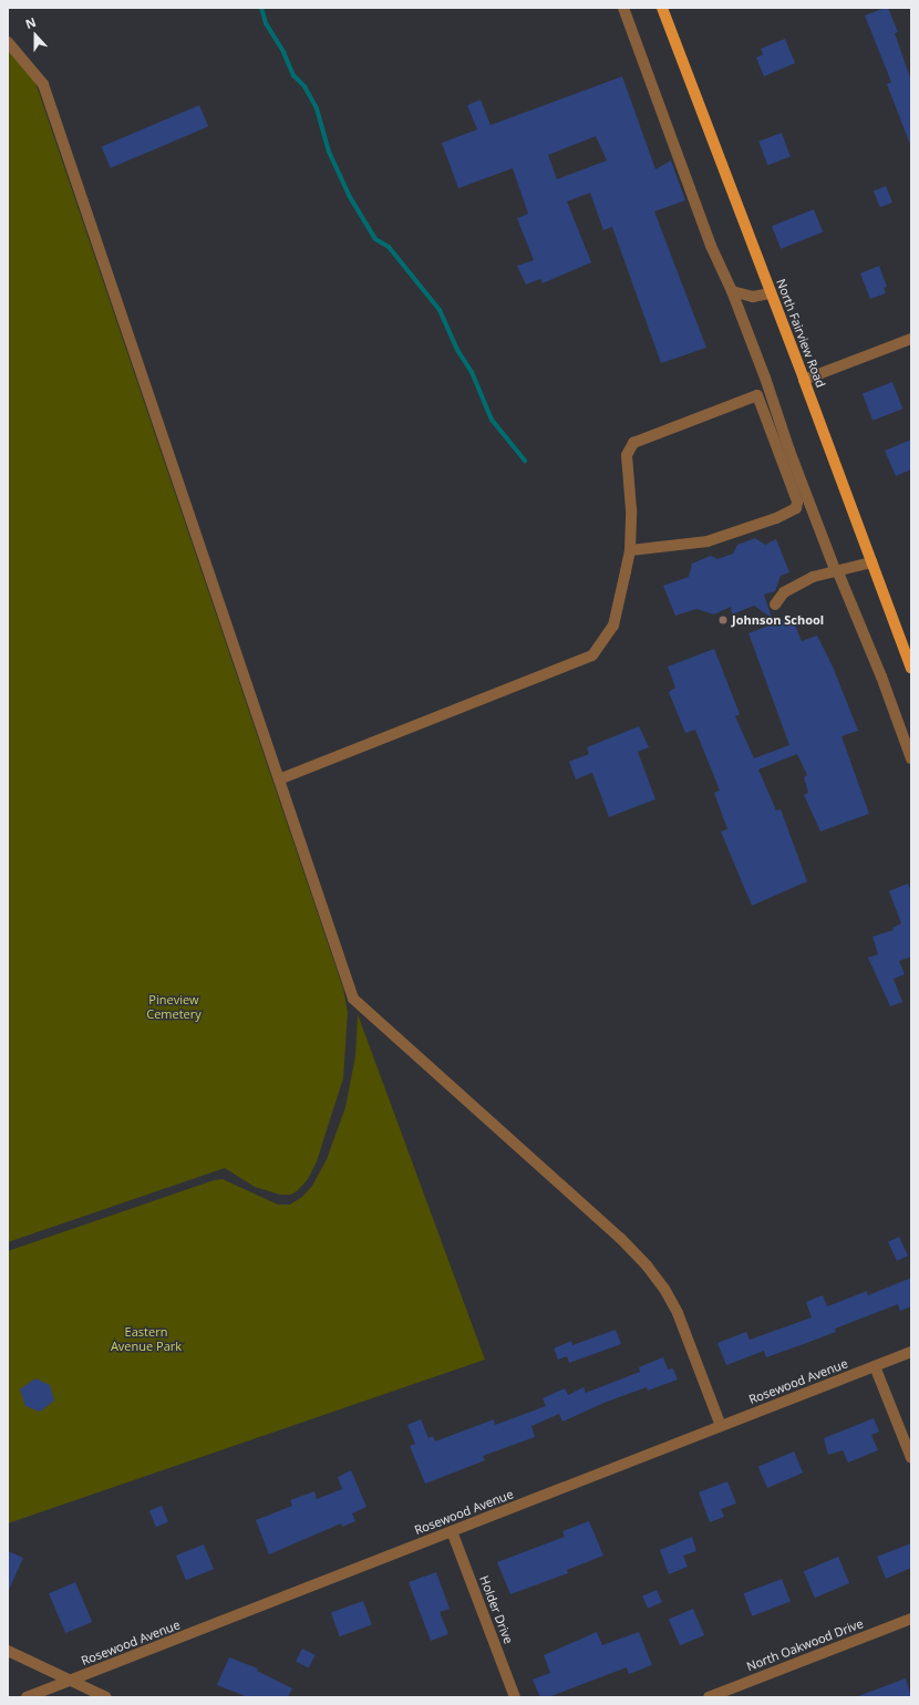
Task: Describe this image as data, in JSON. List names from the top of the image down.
{
  "streets": {
    "main road": ["North Fairview Road"],
    "street": ["Rosewood Avenue", "Holder Drive", "North Oakwood Drive"]
  },
  "crossings": [
    ["Rosewood Avenue", "Holder Drive"]
  ],
  "parks": ["Pineview Cemetery", "Eastern Avenue Park"],
  "places": ["Johnson School"],
  "north": "top"
}
